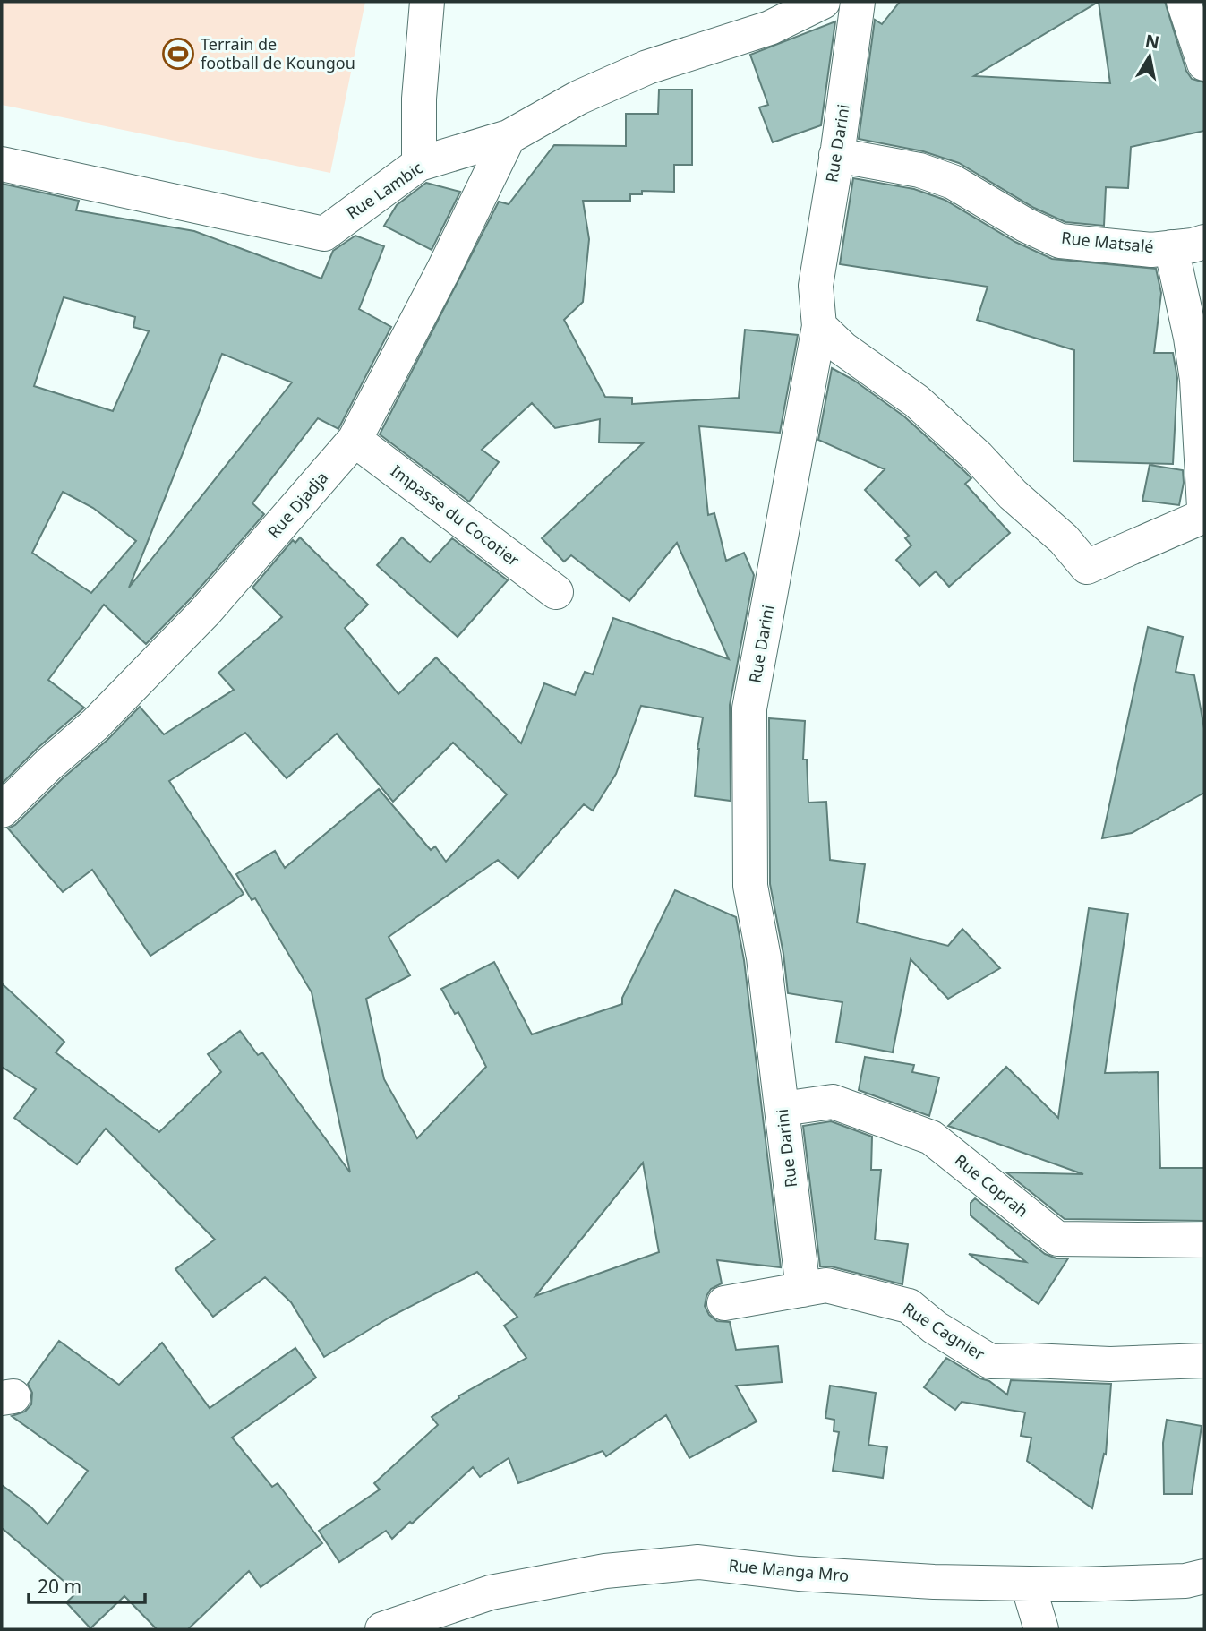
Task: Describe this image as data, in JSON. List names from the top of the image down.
{
  "streets": {
    "street": [
      "Rue Darini",
      "Rue Lambic",
      "Rue Matsalé",
      "Rue Djadja",
      "Impasse du Cocotier",
      "Rue Coprah",
      "Rue Cagnier",
      "Rue Manga Mro"
    ]
  },
  "crossings": [
    ["Rue Darini", "Rue Matsalé"],
    ["Rue Darini", "Rue Coprah"],
    ["Rue Darini", "Rue Cagnier"],
    ["Rue Lambic", "Rue Djadja"],
    ["Rue Djadja", "Impasse du Cocotier"]
  ],
  "places": {
    "sports": ["Terrain de football de Koungou"]
  },
  "scale_bar": "20 m",
  "north": "top"
}
